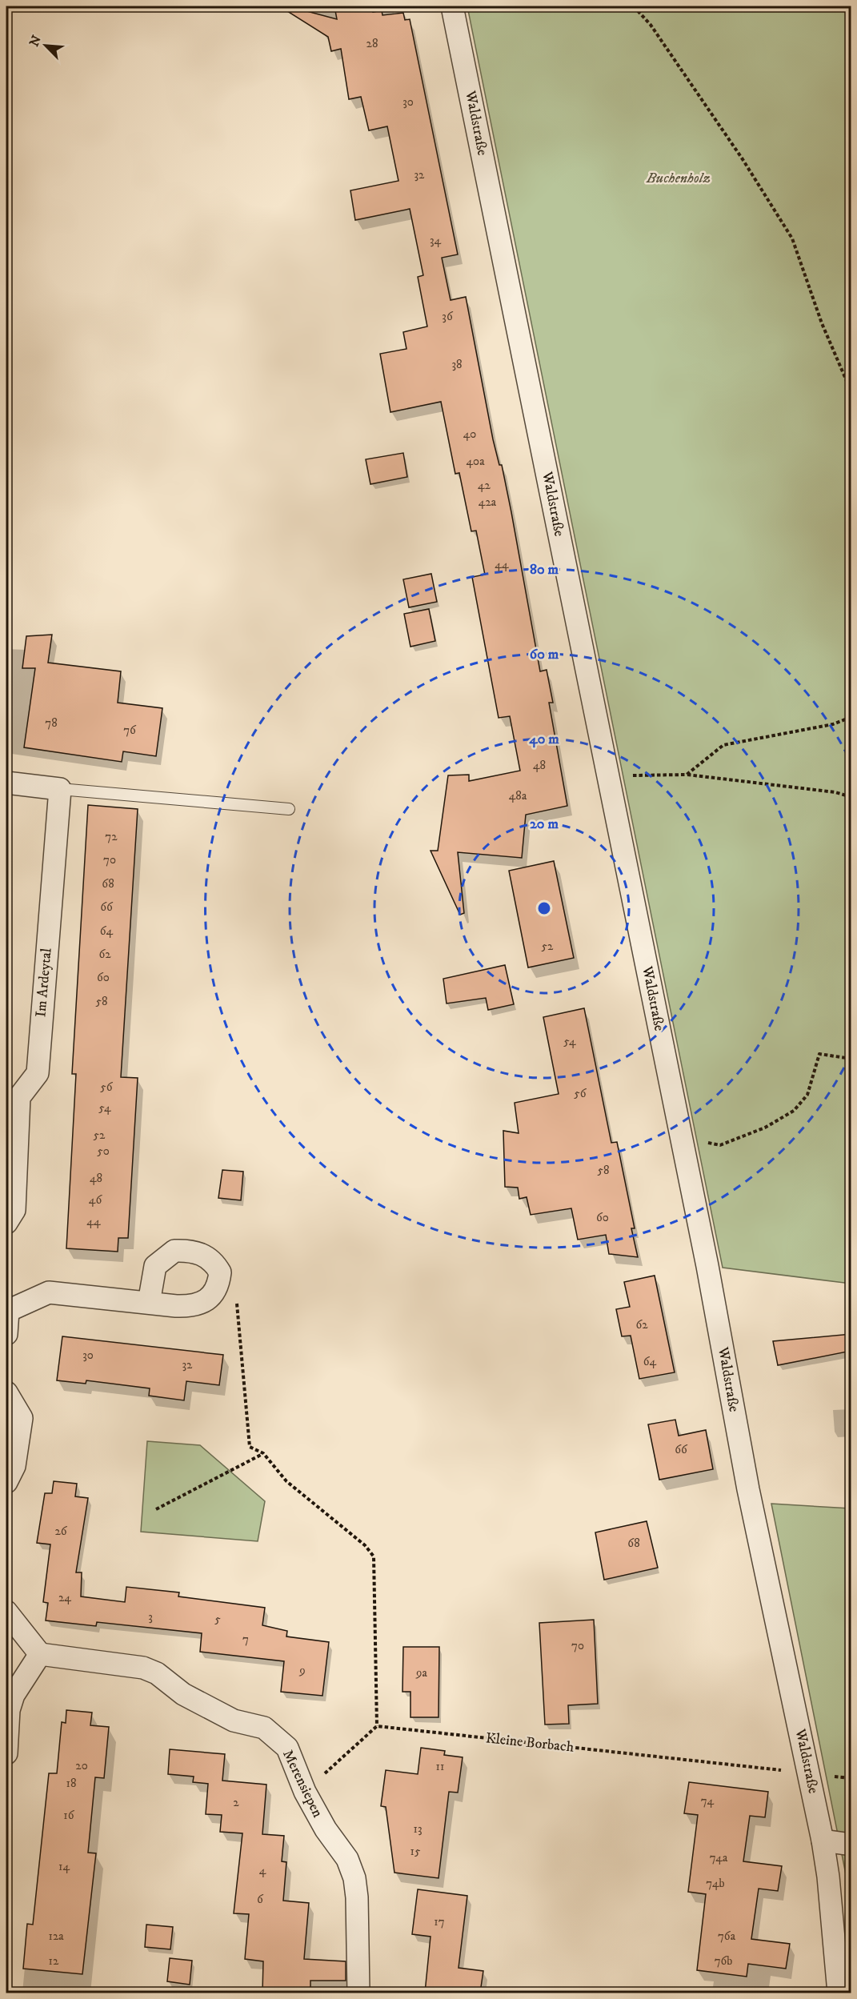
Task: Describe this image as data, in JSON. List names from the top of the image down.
{
  "streets": {
    "street": ["Waldstraße", "Im Ardeytal", "Merensiepen"],
    "path": ["Kleine Borbach"]
  },
  "parks": ["Buchenholz"],
  "house_numbers": [
    "28",
    "30",
    "32",
    "34",
    "36",
    "38",
    "40",
    "40a",
    "42",
    "42a",
    "44",
    "78",
    "76",
    "48",
    "48a",
    "72",
    "70",
    "68",
    "66",
    "64",
    "52",
    "62",
    "60",
    "58",
    "54",
    "56",
    "56",
    "54",
    "52",
    "50",
    "58",
    "48",
    "46",
    "60",
    "44",
    "62",
    "30",
    "64",
    "32",
    "66",
    "26",
    "68",
    "24",
    "3",
    "5",
    "7",
    "70",
    "9",
    "9a",
    "20",
    "11",
    "18",
    "74",
    "2",
    "16",
    "13",
    "15",
    "74a",
    "14",
    "4",
    "74b",
    "6",
    "17",
    "12a",
    "76a",
    "12",
    "76b"
  ],
  "north": "top left",
  "rings": [
    "80 m",
    "60 m",
    "40 m",
    "20 m"
  ]
}
